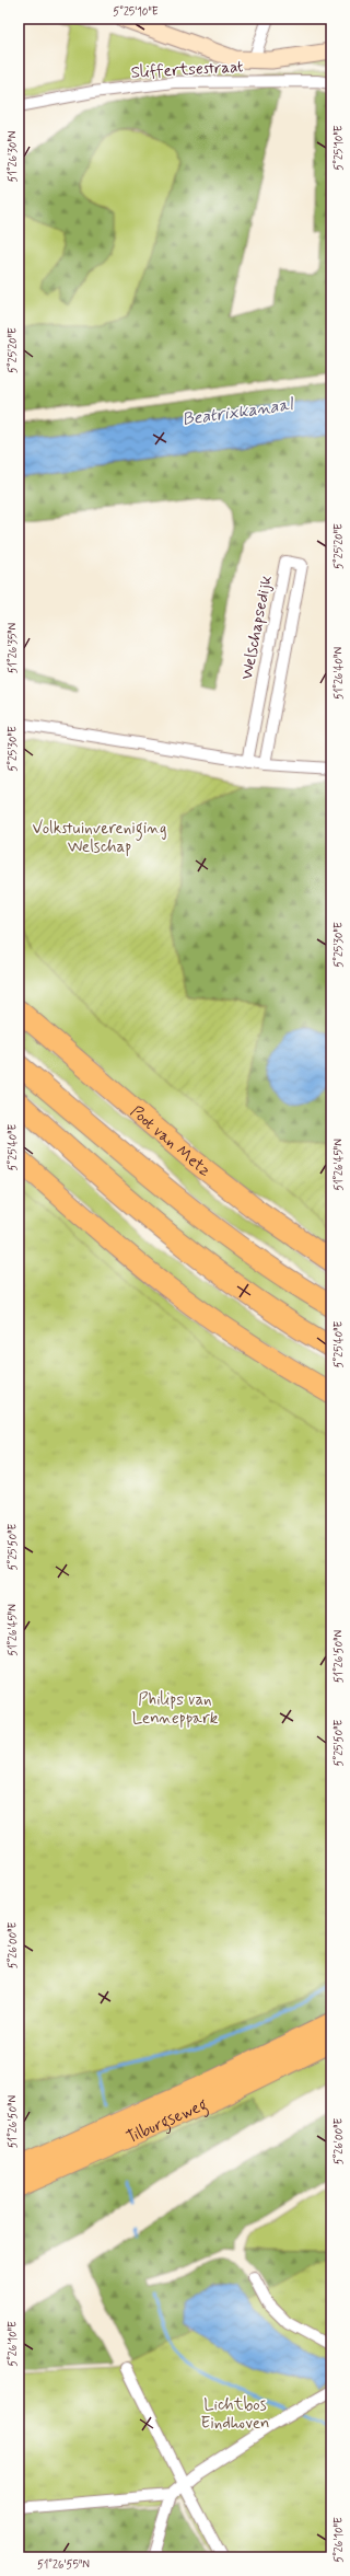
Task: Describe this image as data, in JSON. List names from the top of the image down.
{
  "streets": {
    "highway": ["Poot van Metz", "Tilburgseweg"],
    "street": ["Sliffertsestraat", "Welschapsedijk"]
  },
  "water": ["Beatrixkanaal"],
  "parks": ["Volkstuinvereniging Welschap", "Philips van Lenneppark", "Lichtbos Eindhoven"],
  "coordinates": [
    "5°25'10\"E",
    "51°26'30\"N",
    "5°25'20\"E",
    "51°26'35\"N",
    "51°26'40\"N",
    "5°25'30\"E",
    "5°25'40\"E",
    "51°26'45\"N",
    "5°25'50\"E",
    "51°26'50\"N",
    "5°26'00\"E",
    "5°26'10\"E",
    "51°26'55\"N"
  ]
}
